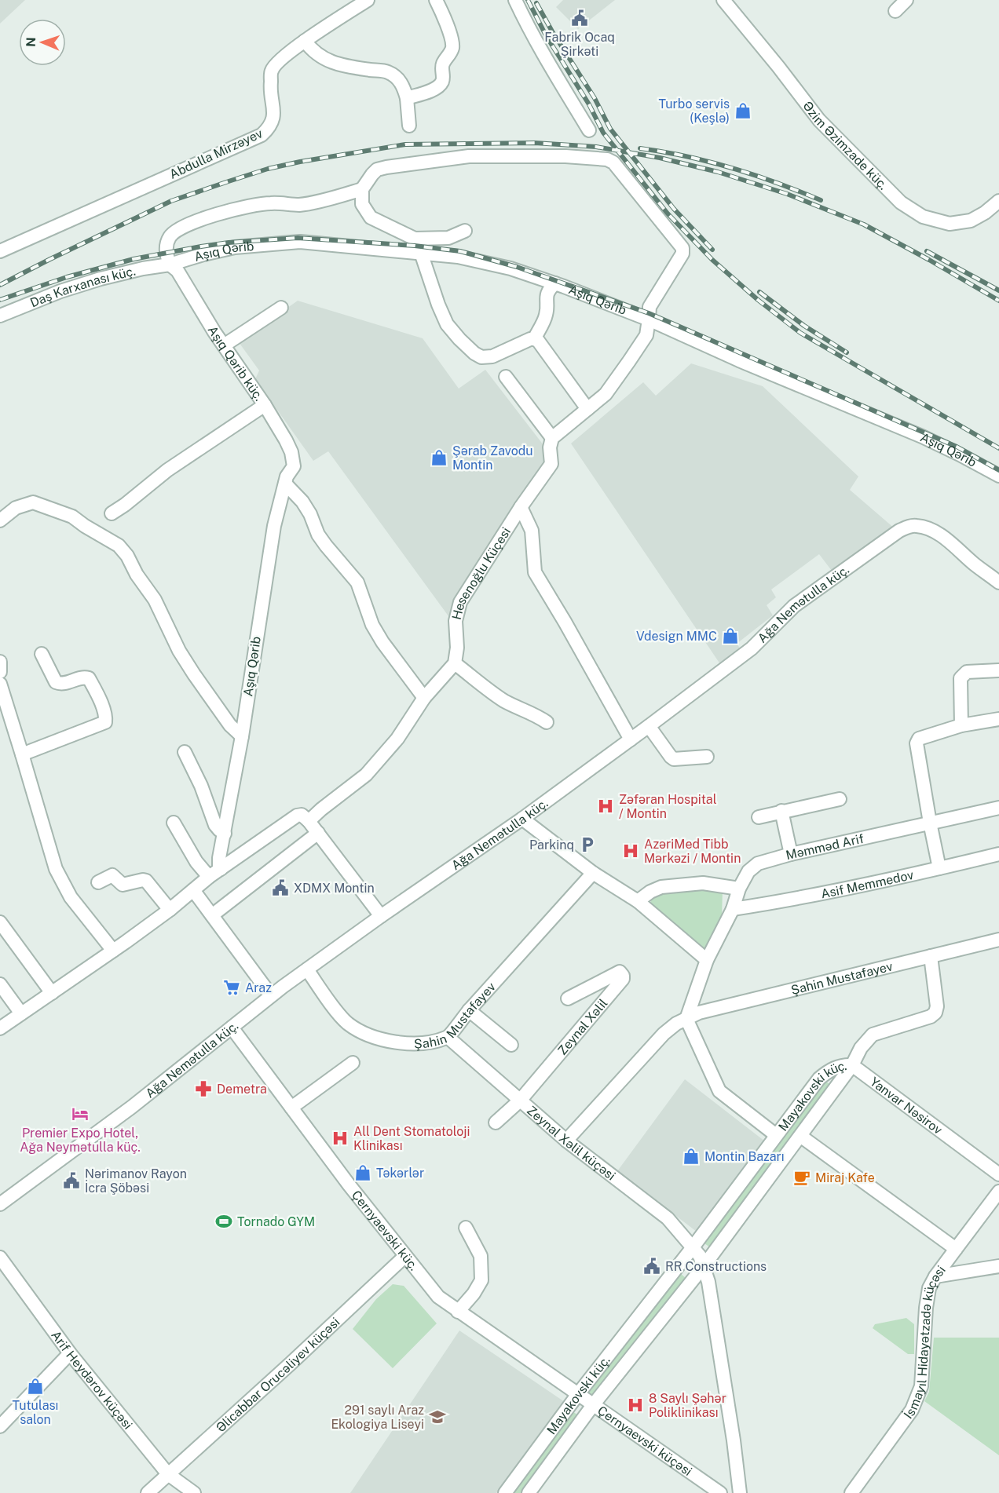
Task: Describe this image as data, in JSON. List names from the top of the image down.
{
  "streets": {
    "street": [
      "Əzim Əzimzade küç.",
      "Abdulla Mirzəyev",
      "Aşıq Qərib",
      "Daş Karxanası küç.",
      "Aşıq Qərib küç.",
      "Hesenoğlu Küçesi",
      "Ağa Nemətulla küç.",
      "Məmməd Arif",
      "Asif Memmedov",
      "Şahin Mustafayev",
      "Zeynal Xəlil",
      "Mayakovski küç.",
      "Yanvar Nəsirov",
      "Zeynal Xəlil küçəsi",
      "Çernyaevski küç.",
      "İsmayıl Hidayətzadə küçəsi",
      "Əlicabbar Orucəliyev küçəsi",
      "Arif Heydərov küçəsi",
      "Çernyaevski küçəsi"
    ]
  },
  "crossings": [
    ["Aşıq Qərib", "Daş Karxanası küç."],
    ["Aşıq Qərib", "Aşıq Qərib küç."],
    ["Daş Karxanası küç.", "Aşıq Qərib küç."],
    ["Ağa Nemətulla küç.", "Şahin Mustafayev"],
    ["Ağa Nemətulla küç.", "Çernyaevski küç."],
    ["Məmməd Arif", "Asif Memmedov"],
    ["Şahin Mustafayev", "Zeynal Xəlil küçəsi"],
    ["Zeynal Xəlil", "Zeynal Xəlil küçəsi"],
    ["Mayakovski küç.", "Yanvar Nəsirov"],
    ["Mayakovski küç.", "Zeynal Xəlil küçəsi"],
    ["Mayakovski küç.", "Çernyaevski küç."],
    ["Mayakovski küç.", "Çernyaevski küçəsi"],
    ["Çernyaevski küç.", "Əlicabbar Orucəliyev küçəsi"],
    ["Çernyaevski küç.", "Çernyaevski küçəsi"],
    ["Əlicabbar Orucəliyev küçəsi", "Arif Heydərov küçəsi"]
  ],
  "places": {
    "public building": [
      "Fabrik Ocaq Şirkəti",
      "XDMX Montin",
      "Nərimanov Rayon İcra Şöbəsi",
      "RR Constructions"
    ],
    "shop": [
      "Turbo servis (Keşlə)",
      "Şərab Zavodu Montin",
      "Vdesign MMC",
      "Montin Bazarı",
      "Təkərlər",
      "Tutulası salon"
    ],
    "hospital": [
      "Zəfəran Hospital / Montin",
      "AzəriMed Tibb Mərkəzi / Montin",
      "All Dent Stomatoloji Klinikası",
      "8 Saylı Şəhər Poliklinikası"
    ],
    "parking": ["Parkinq"],
    "supermarket": ["Araz"],
    "pharmacy": ["Demetra"],
    "hotel": ["Premier Expo Hotel, Ağa Neymətulla küç."],
    "cafe": ["Miraj Kafe"],
    "sports": ["Tornado GYM"],
    "school or university": ["291 saylı Araz Ekologiya Liseyi"]
  },
  "north": "left"
}
